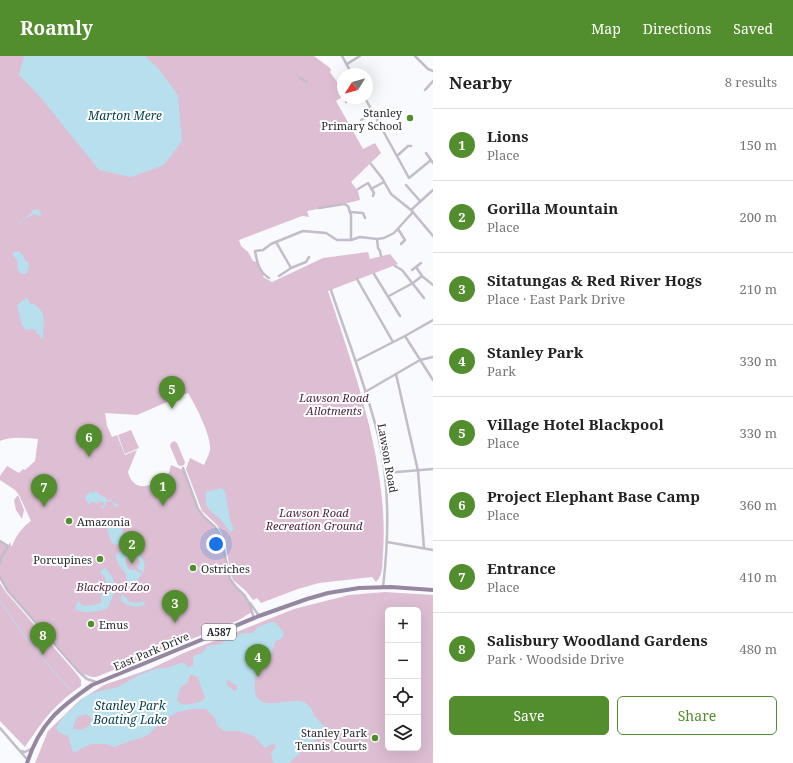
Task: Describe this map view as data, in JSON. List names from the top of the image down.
{
  "streets": {
    "main road": ["A587", "East Park Drive"],
    "street": ["Lawson Road"]
  },
  "crossings": [
    ["Lawson Road", "East Park Drive"]
  ],
  "water": ["Marton Mere", "Stanley Park Boating Lake"],
  "parks": ["Lawson Road Allotments", "Lawson Road Recreation Ground", "Blackpool Zoo"],
  "places": [
    "Stanley Primary School",
    "Amazonia",
    "Porcupines",
    "Ostriches",
    "Emus",
    "Stanley Park Tennis Courts"
  ],
  "north": "bottom left",
  "page": {
    "header": "Roamly",
    "nav": ["Map", "Directions", "Saved"],
    "heading": ["Nearby", "8 results"],
    "list": [
      {
        "mark": "1",
        "name": "Lions",
        "note": "Place",
        "value": "150 m"
      },
      {
        "mark": "2",
        "name": "Gorilla Mountain",
        "note": "Place",
        "value": "200 m"
      },
      {
        "mark": "3",
        "name": "Sitatungas & Red River Hogs",
        "note": "Place · East Park Drive",
        "value": "210 m"
      },
      {
        "mark": "4",
        "name": "Stanley Park",
        "note": "Park",
        "value": "330 m"
      },
      {
        "mark": "5",
        "name": "Village Hotel Blackpool",
        "note": "Place",
        "value": "330 m"
      },
      {
        "mark": "6",
        "name": "Project Elephant Base Camp",
        "note": "Place",
        "value": "360 m"
      },
      {
        "mark": "7",
        "name": "Entrance",
        "note": "Place",
        "value": "410 m"
      },
      {
        "mark": "8",
        "name": "Salisbury Woodland Gardens",
        "note": "Park · Woodside Drive",
        "value": "480 m"
      }
    ],
    "pins": [
      "5",
      "6",
      "1",
      "7",
      "2",
      "3",
      "8",
      "4"
    ],
    "map_buttons": ["+", "−"],
    "buttons": ["Save", "Share"]
  }
}
